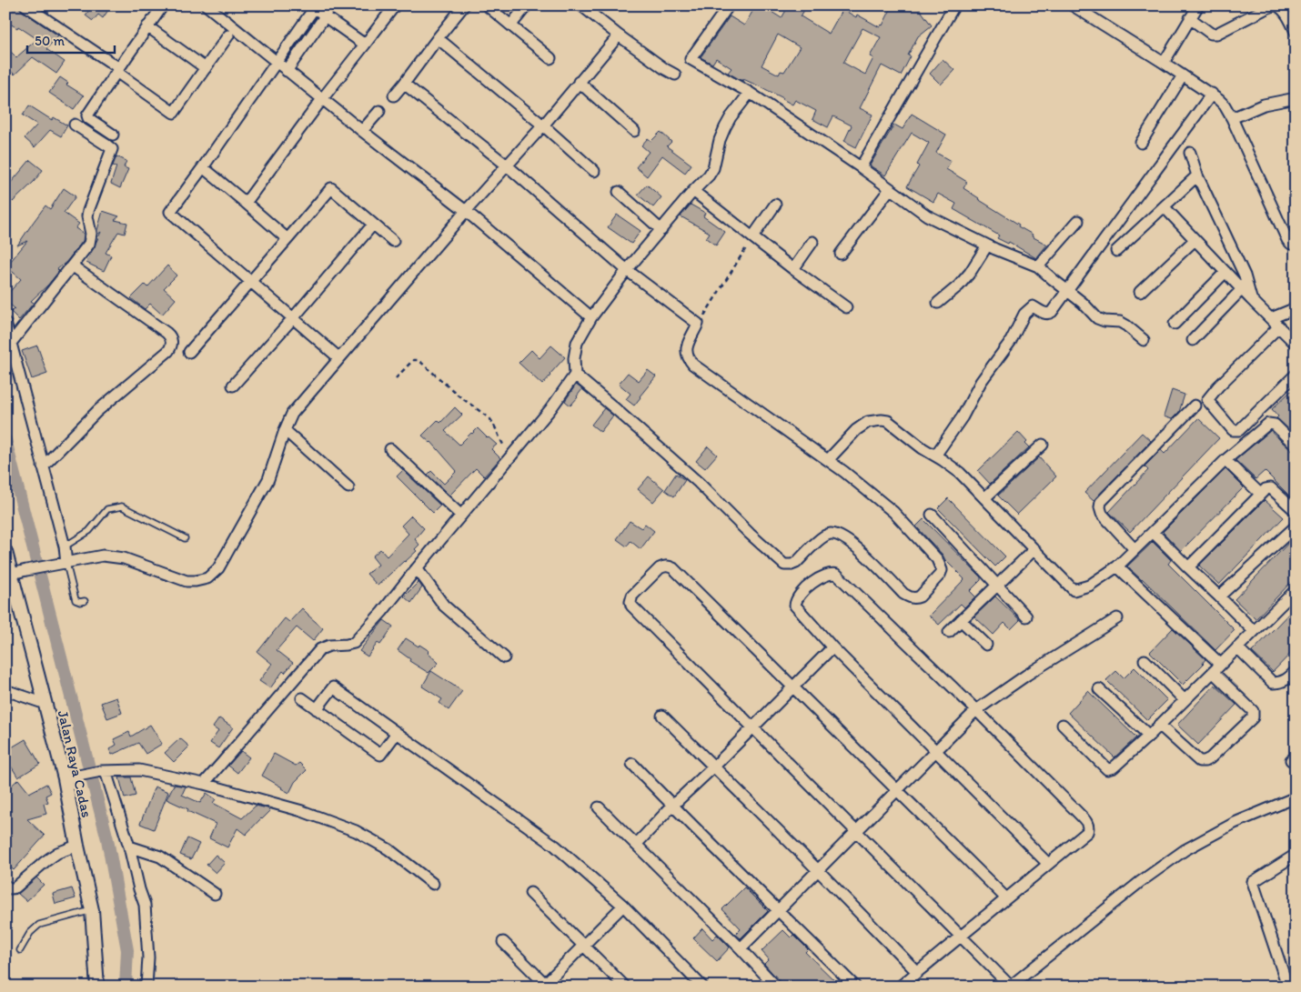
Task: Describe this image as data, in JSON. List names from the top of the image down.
{
  "streets": {
    "street": ["Jalan Raya Cadas"]
  },
  "scale_bar": "50 m"
}
